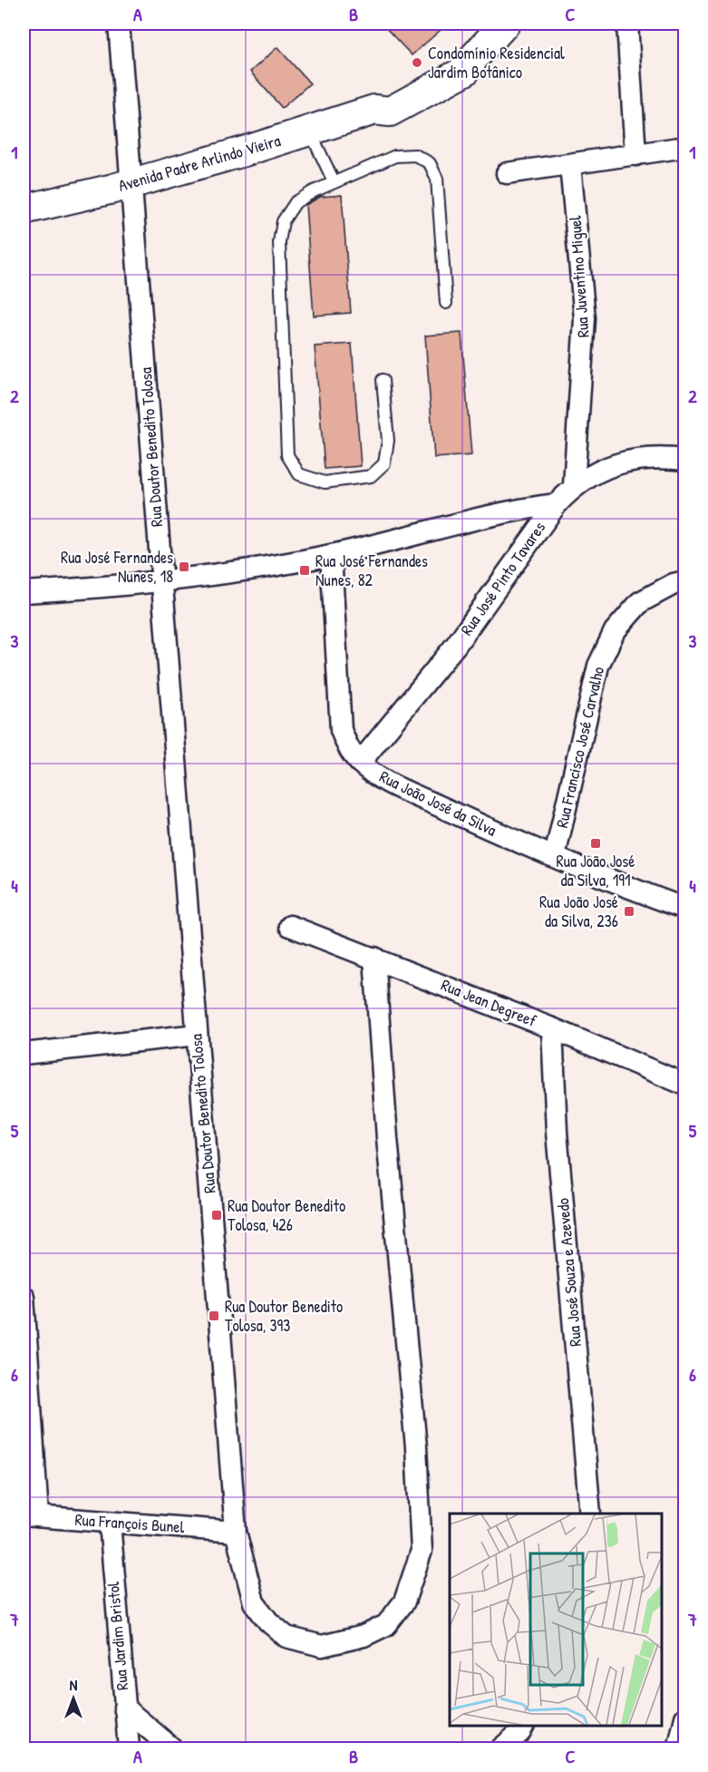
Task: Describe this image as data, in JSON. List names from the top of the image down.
{
  "streets": {
    "main road": ["Avenida Padre Arlindo Vieira"],
    "street": [
      "Rua Juventino Miguel",
      "Rua Doutor Benedito Tolosa",
      "Rua José Pinto Tavares",
      "Rua Francisco José Carvalho",
      "Rua João José da Silva",
      "Rua Jean Degreef",
      "Rua José Souza e Azevedo",
      "Rua François Bunel",
      "Rua Jardim Bristol"
    ]
  },
  "crossings": [
    ["Avenida Padre Arlindo Vieira", "Rua Doutor Benedito Tolosa"],
    ["Rua Juventino Miguel", "Rua José Pinto Tavares"],
    ["Rua Doutor Benedito Tolosa", "Rua Jean Degreef"],
    ["Rua Doutor Benedito Tolosa", "Rua François Bunel"],
    ["Rua José Pinto Tavares", "Rua João José da Silva"],
    ["Rua Francisco José Carvalho", "Rua João José da Silva"],
    ["Rua Jean Degreef", "Rua José Souza e Azevedo"],
    ["Rua François Bunel", "Rua Jardim Bristol"]
  ],
  "places": {
    "other": ["Condomínio Residencial Jardim Botânico"],
    "transit": [
      "Rua José Fernandes Nunes, 18",
      "Rua José Fernandes Nunes, 82",
      "Rua João José da Silva, 191",
      "Rua João José da Silva, 236",
      "Rua Doutor Benedito Tolosa, 426",
      "Rua Doutor Benedito Tolosa, 393"
    ]
  },
  "north": "top",
  "grid": {
    "columns": ["A", "B", "C"],
    "rows": [
      "1",
      "2",
      "3",
      "4",
      "5",
      "6",
      "7"
    ]
  }
}
